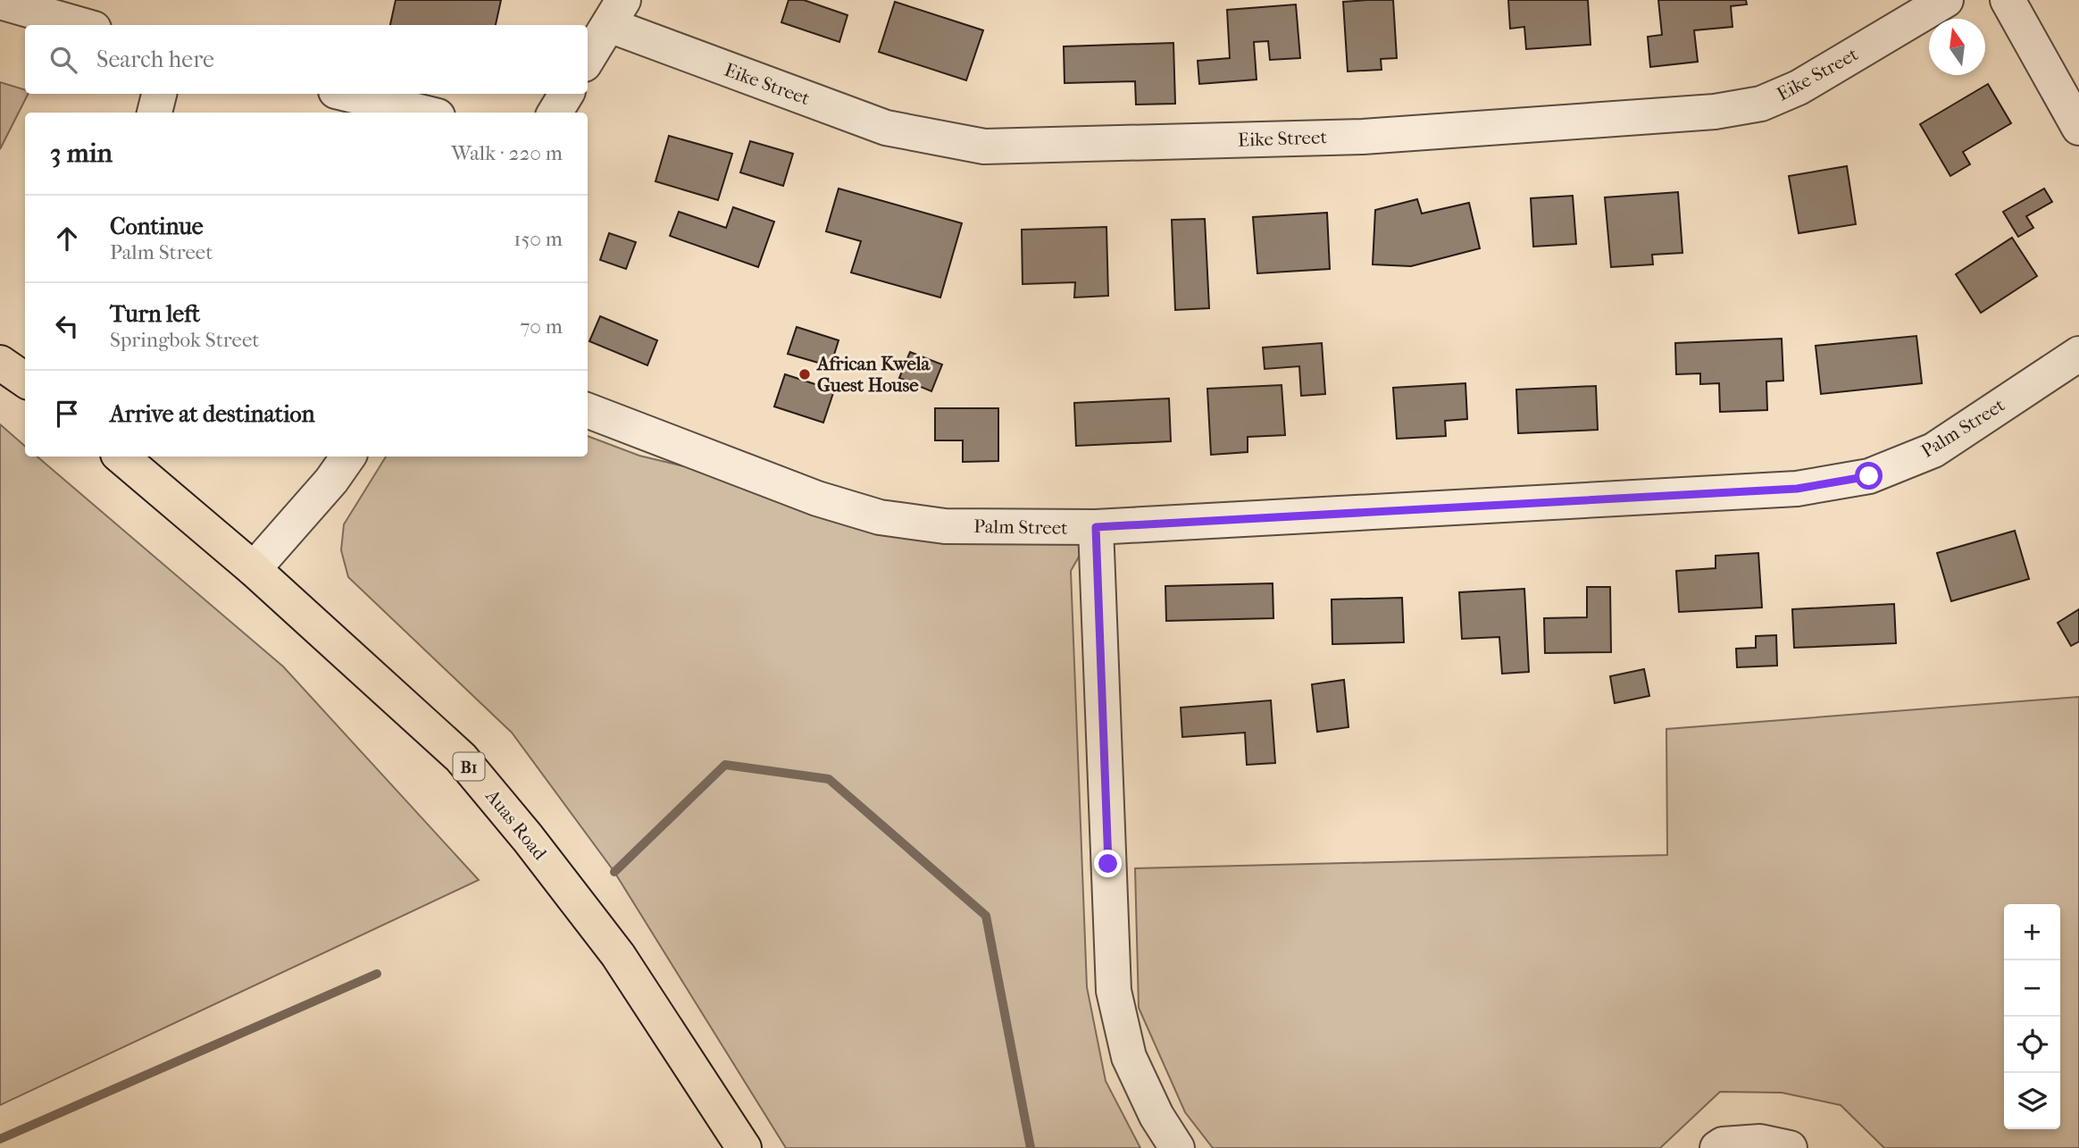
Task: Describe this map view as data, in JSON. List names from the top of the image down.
{
  "streets": {
    "main road": ["B1", "Auas Road"],
    "street": ["Eike Street", "Palm Street"]
  },
  "places": ["African Kwela Guest House"],
  "north": "top",
  "page": {
    "search": "Search here",
    "heading": ["3 min", "Walk · 220 m"],
    "list": [
      ["Continue", "Palm Street", "150 m"],
      ["Turn left", "Springbok Street", "70 m"],
      "Arrive at destination"
    ],
    "map_buttons": ["+", "−"]
  }
}
